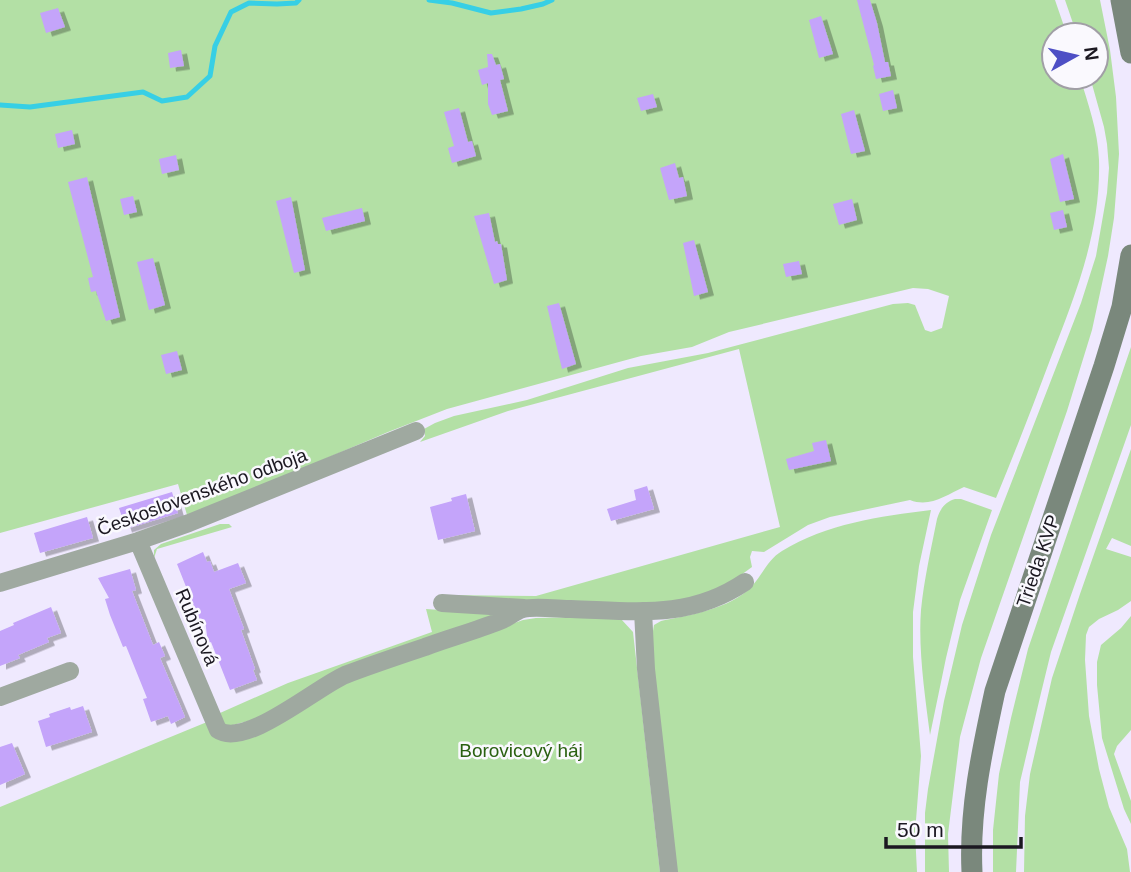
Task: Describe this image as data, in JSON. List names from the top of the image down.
{
  "streets": {
    "street": ["Československého odboja", "Trieda KVP", "Rubínová"]
  },
  "crossings": [
    ["Československého odboja", "Rubínová"]
  ],
  "parks": ["Borovicový háj"],
  "scale_bar": "50 m",
  "north": "right"
}
